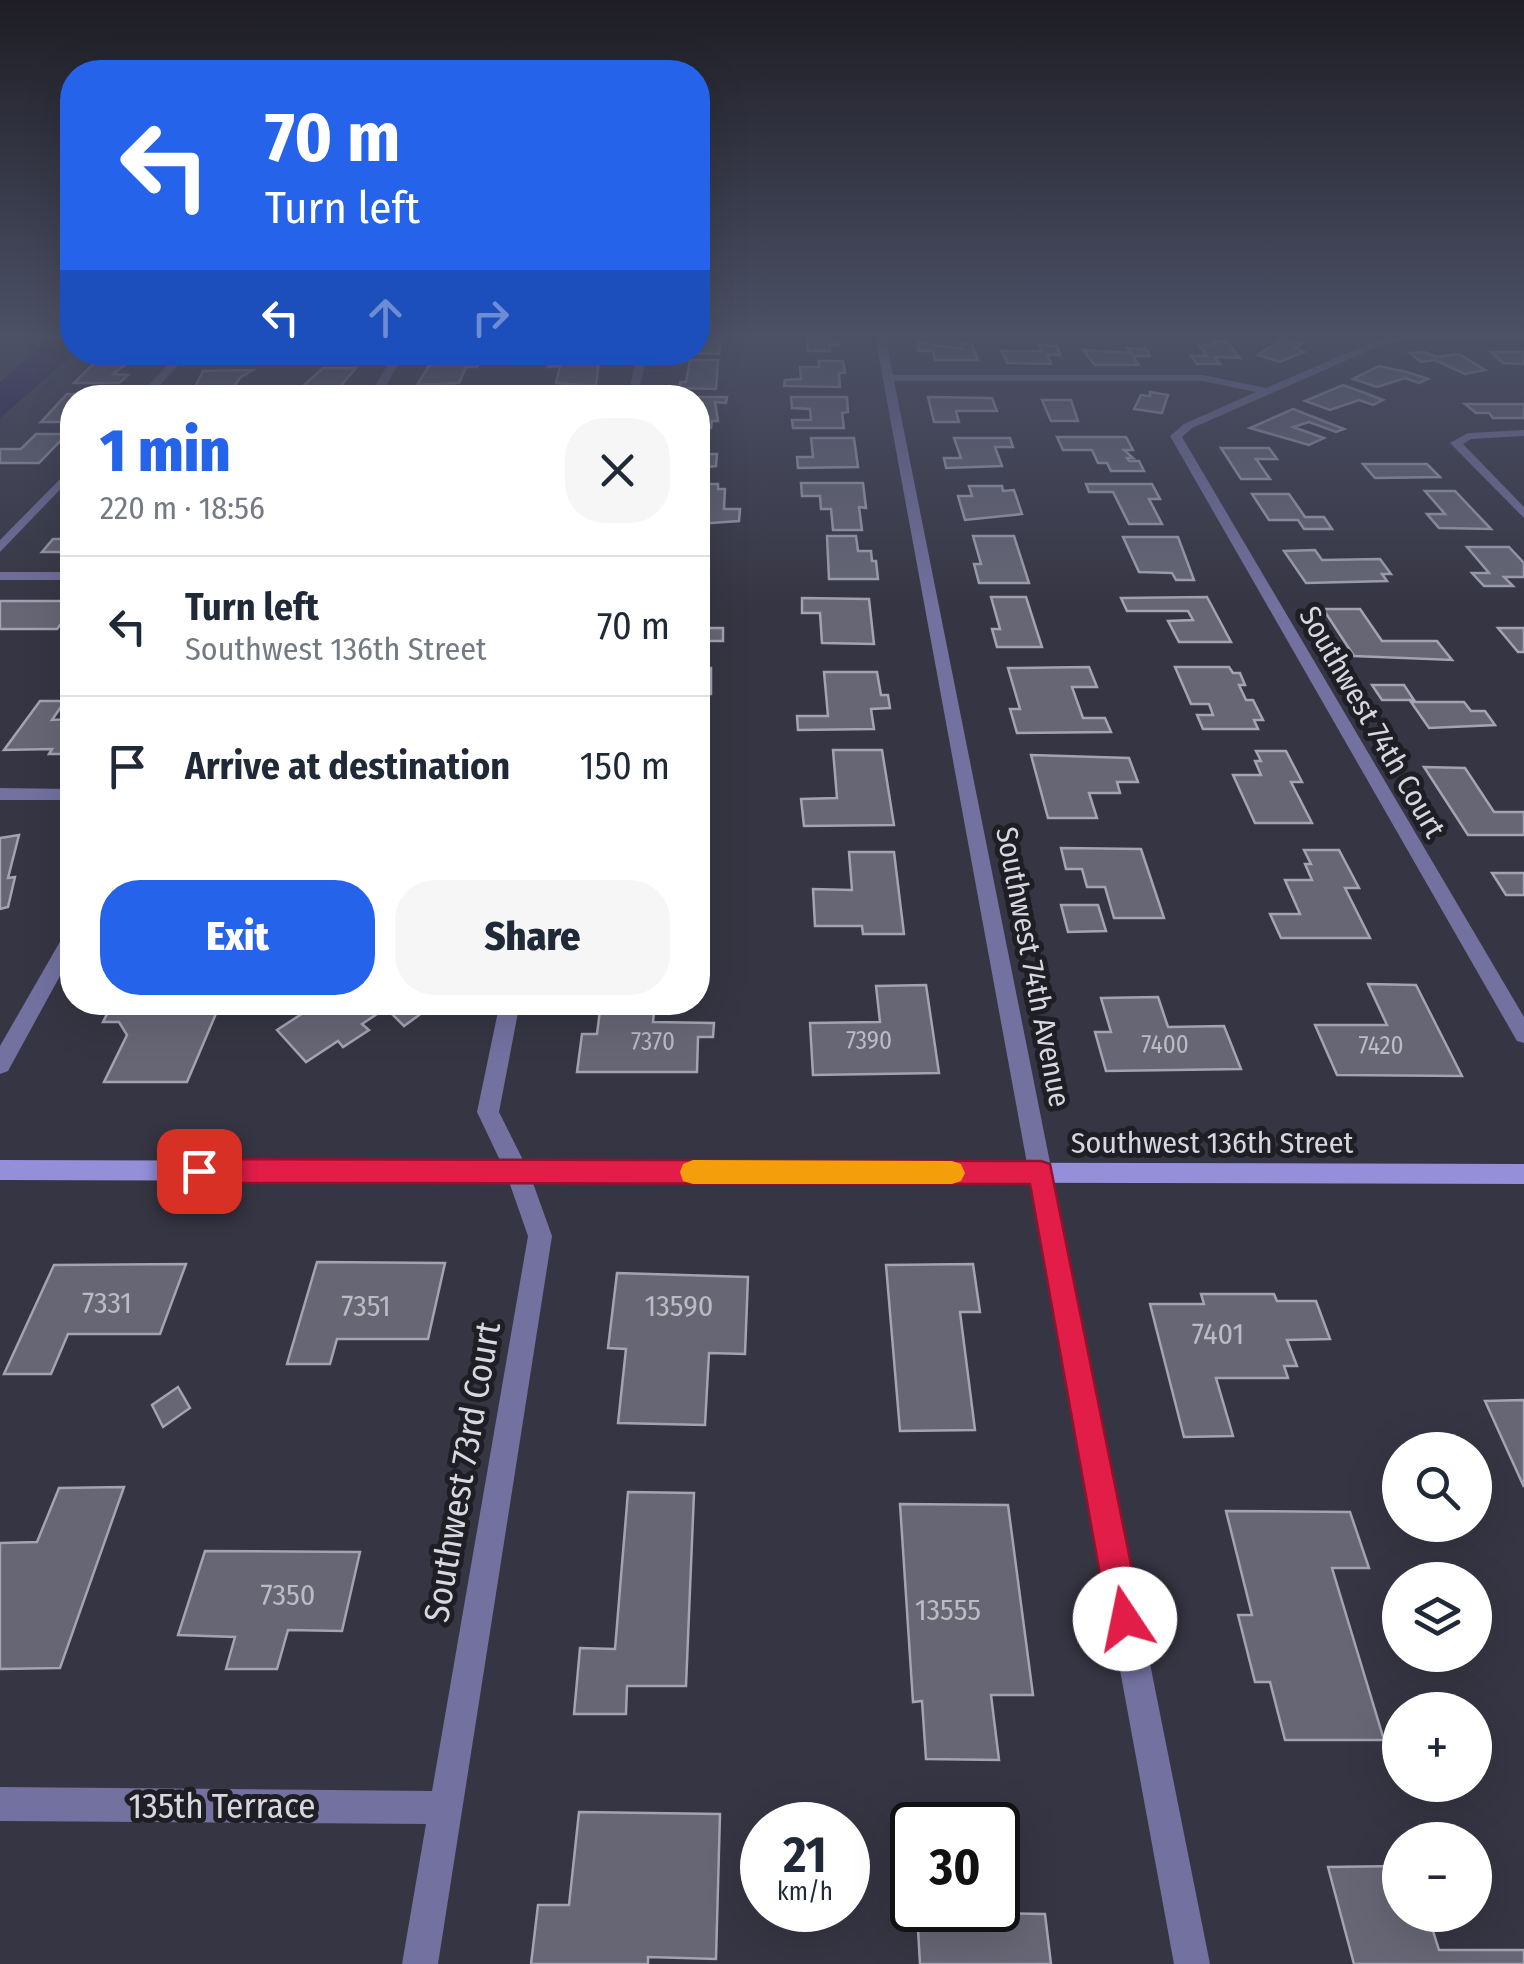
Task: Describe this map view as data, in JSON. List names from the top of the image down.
{
  "streets": {
    "street": [
      "Southwest 74th Court",
      "Southwest 74th Avenue",
      "Southwest 136th Street",
      "Southwest 73rd Court",
      "135th Terrace"
    ]
  },
  "crossings": [
    ["Southwest 74th Avenue", "Southwest 136th Street"],
    ["Southwest 136th Street", "Southwest 73rd Court"],
    ["Southwest 73rd Court", "135th Terrace"]
  ],
  "house_numbers": [
    "7390",
    "7370",
    "7400",
    "7420",
    "7331",
    "7351",
    "13590",
    "7401",
    "7350",
    "13555"
  ],
  "page": {
    "turn": ["70 m", "Turn left"],
    "heading": ["1 min", "220 m · 18:56"],
    "list": [
      {
        "name": "Turn left",
        "note": "Southwest 136th Street",
        "value": "70 m"
      },
      {
        "name": "Arrive at destination",
        "value": "150 m"
      }
    ],
    "buttons": ["Exit", "Share"],
    "map_buttons": ["+", "−"],
    "speed": "21 km/h",
    "limit": "30"
  }
}
